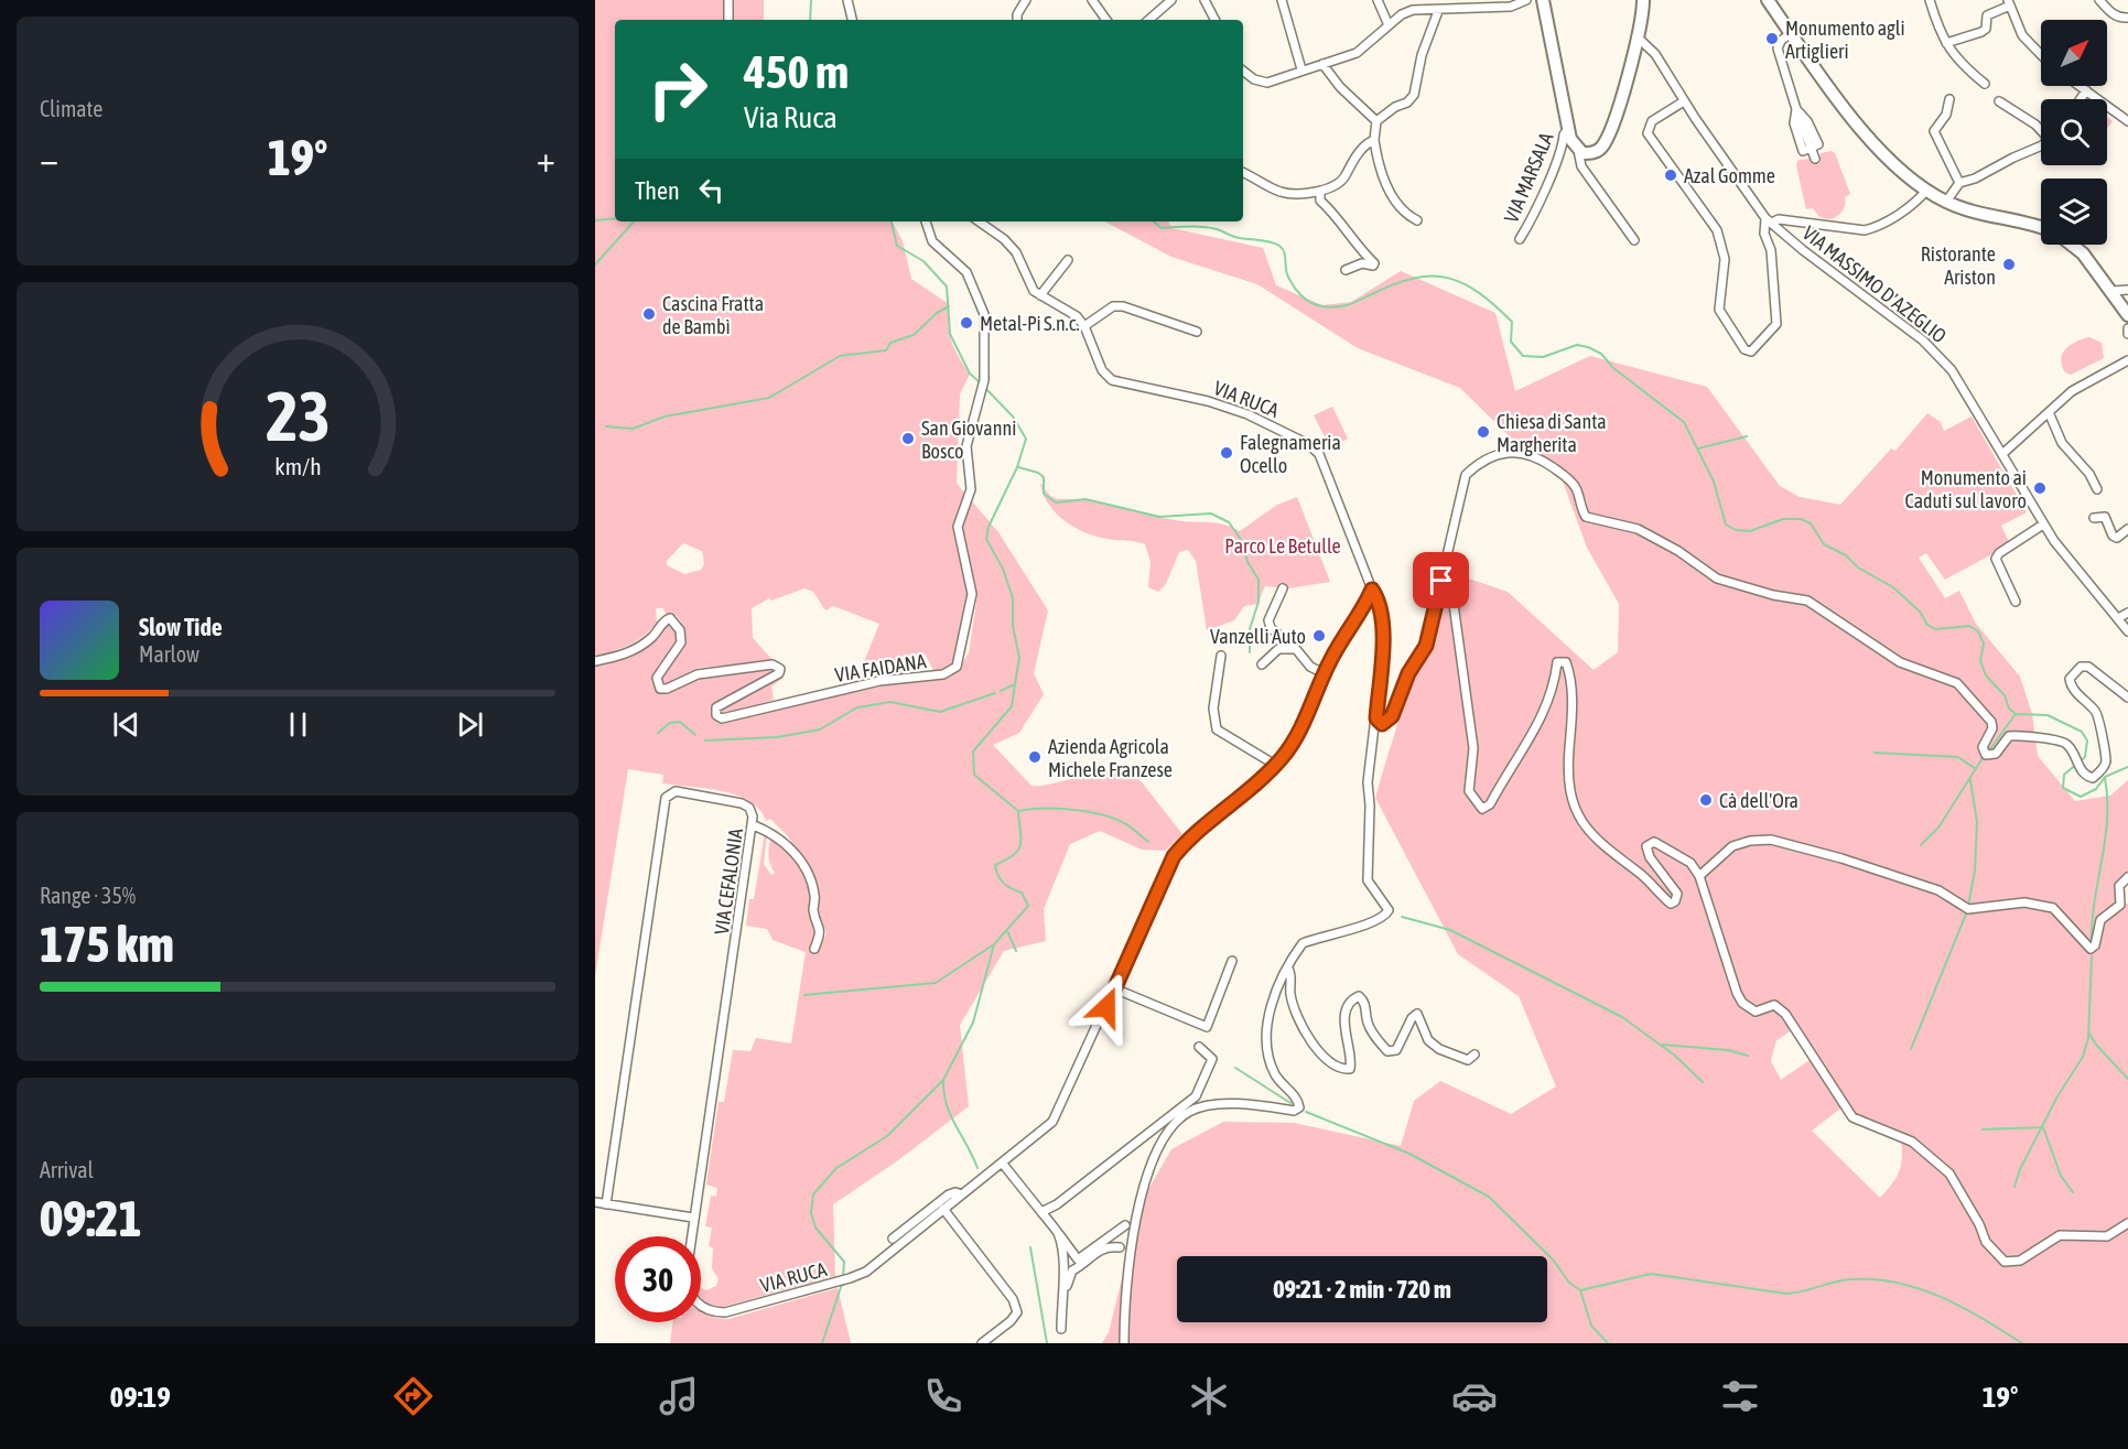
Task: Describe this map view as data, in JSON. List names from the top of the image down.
{
  "streets": {
    "street": [
      "VIA MARSALA",
      "VIA MASSIMO D'AZEGLIO",
      "VIA RUCA",
      "VIA FAIDANA",
      "VIA CEFALONIA"
    ]
  },
  "crossings": [
    ["VIA RUCA", "VIA CEFALONIA"]
  ],
  "parks": ["Parco Le Betulle"],
  "places": [
    "Monumento agli Artiglieri",
    "Azal Gomme",
    "Ristorante Ariston",
    "Cascina Fratta de Bambì",
    "Metal-Pi S.n.c.",
    "Chiesa di Santa Margherita",
    "San Giovanni Bosco",
    "Falegnameria Ocello",
    "Monumento ai Caduti sul lavoro",
    "Vanzelli Auto",
    "Azienda Agricola Michele Franzese",
    "Cà dell'Ora"
  ],
  "north": "top right",
  "page": {
    "tile": [
      "Climate",
      ["Range · 35%", "175 km"],
      ["Arrival", "09:21"]
    ],
    "turn": ["450 m", "Via Ruca"],
    "heat": ["−", "19°", "+"],
    "then": "Then",
    "song": ["Slow Tide", "Marlow"],
    "limit": "30",
    "trip": "09:21 · 2 min · 720 m",
    "tabs": ["09:19", "19°"],
    "gauge": ["23", "km/h"]
  }
}
